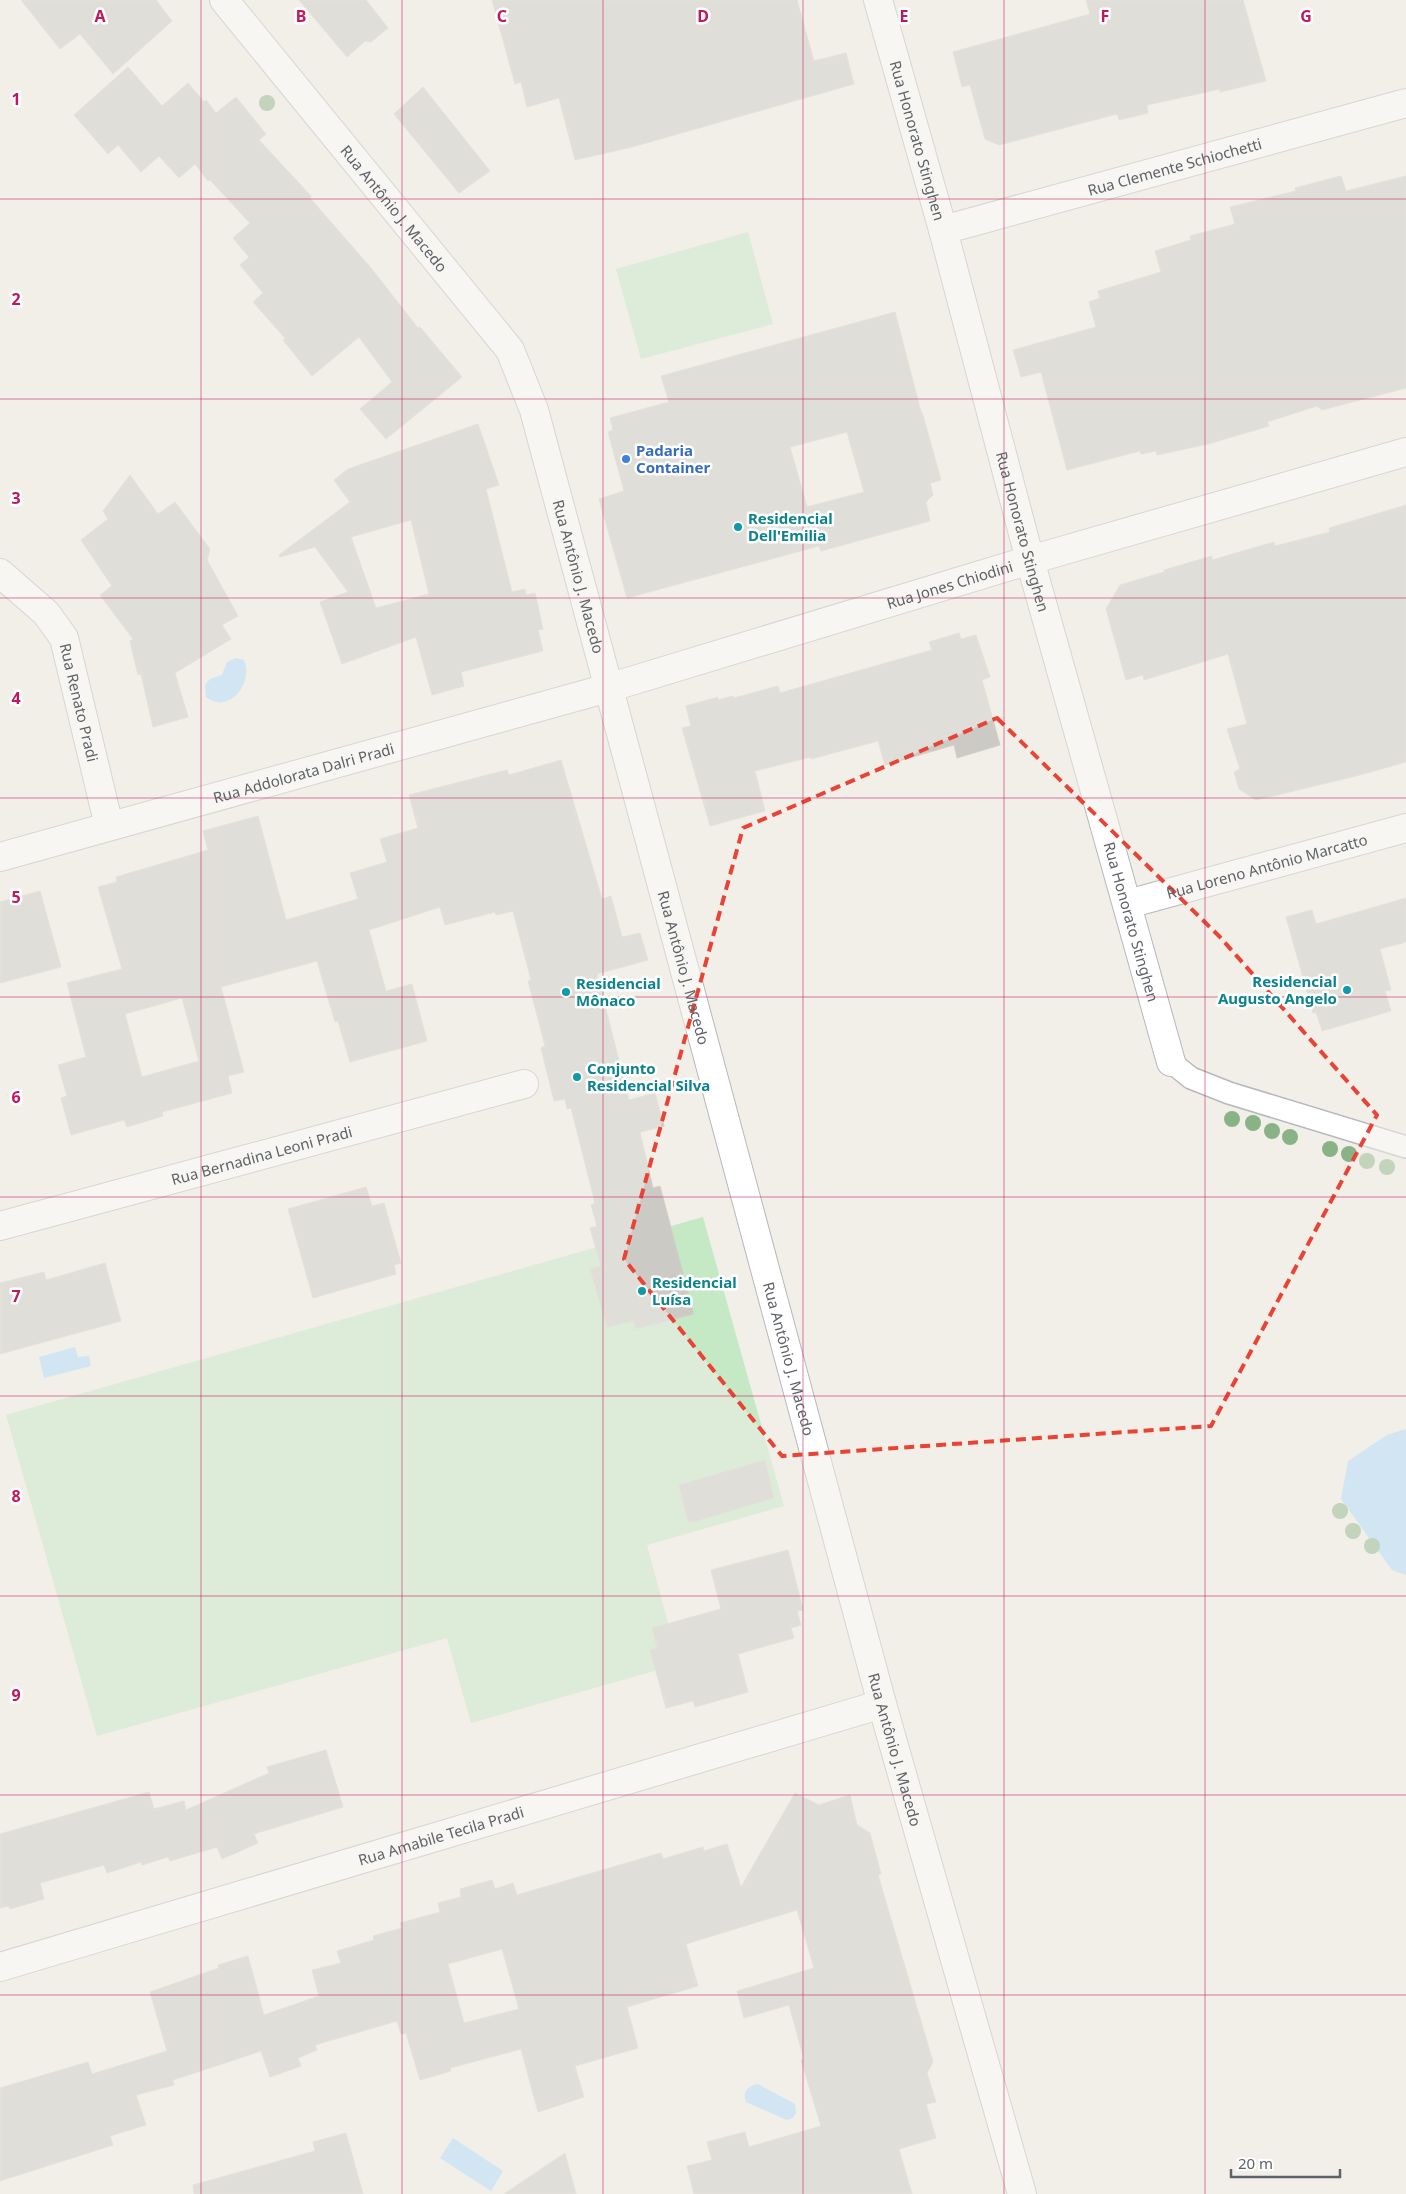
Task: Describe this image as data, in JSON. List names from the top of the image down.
{
  "streets": {
    "street": [
      "Rua Honorato Stinghen",
      "Rua Clemente Schiochetti",
      "Rua Antônio J. Macedo",
      "Rua Jones Chiodini",
      "Rua Renato Pradi",
      "Rua Addolorata Dalri Pradi",
      "Rua Loreno Antônio Marcatto",
      "Rua Bernadina Leoni Pradi",
      "Rua Amabile Tecila Pradi"
    ]
  },
  "crossings": [
    ["Rua Honorato Stinghen", "Rua Clemente Schiochetti"],
    ["Rua Honorato Stinghen", "Rua Jones Chiodini"],
    ["Rua Honorato Stinghen", "Rua Loreno Antônio Marcatto"],
    ["Rua Antônio J. Macedo", "Rua Jones Chiodini"],
    ["Rua Antônio J. Macedo", "Rua Addolorata Dalri Pradi"],
    ["Rua Antônio J. Macedo", "Rua Amabile Tecila Pradi"],
    ["Rua Jones Chiodini", "Rua Addolorata Dalri Pradi"],
    ["Rua Renato Pradi", "Rua Addolorata Dalri Pradi"]
  ],
  "places": [
    "Padaria Container",
    "Residencial Dell'Emilia",
    "Residencial Augusto Angelo",
    "Residencial Mônaco",
    "Conjunto Residencial Silva",
    "Residencial Luísa"
  ],
  "scale_bar": "20 m",
  "grid": {
    "columns": [
      "A",
      "B",
      "C",
      "D",
      "E",
      "F",
      "G"
    ],
    "rows": [
      "1",
      "2",
      "3",
      "4",
      "5",
      "6",
      "7",
      "8",
      "9"
    ]
  }
}
